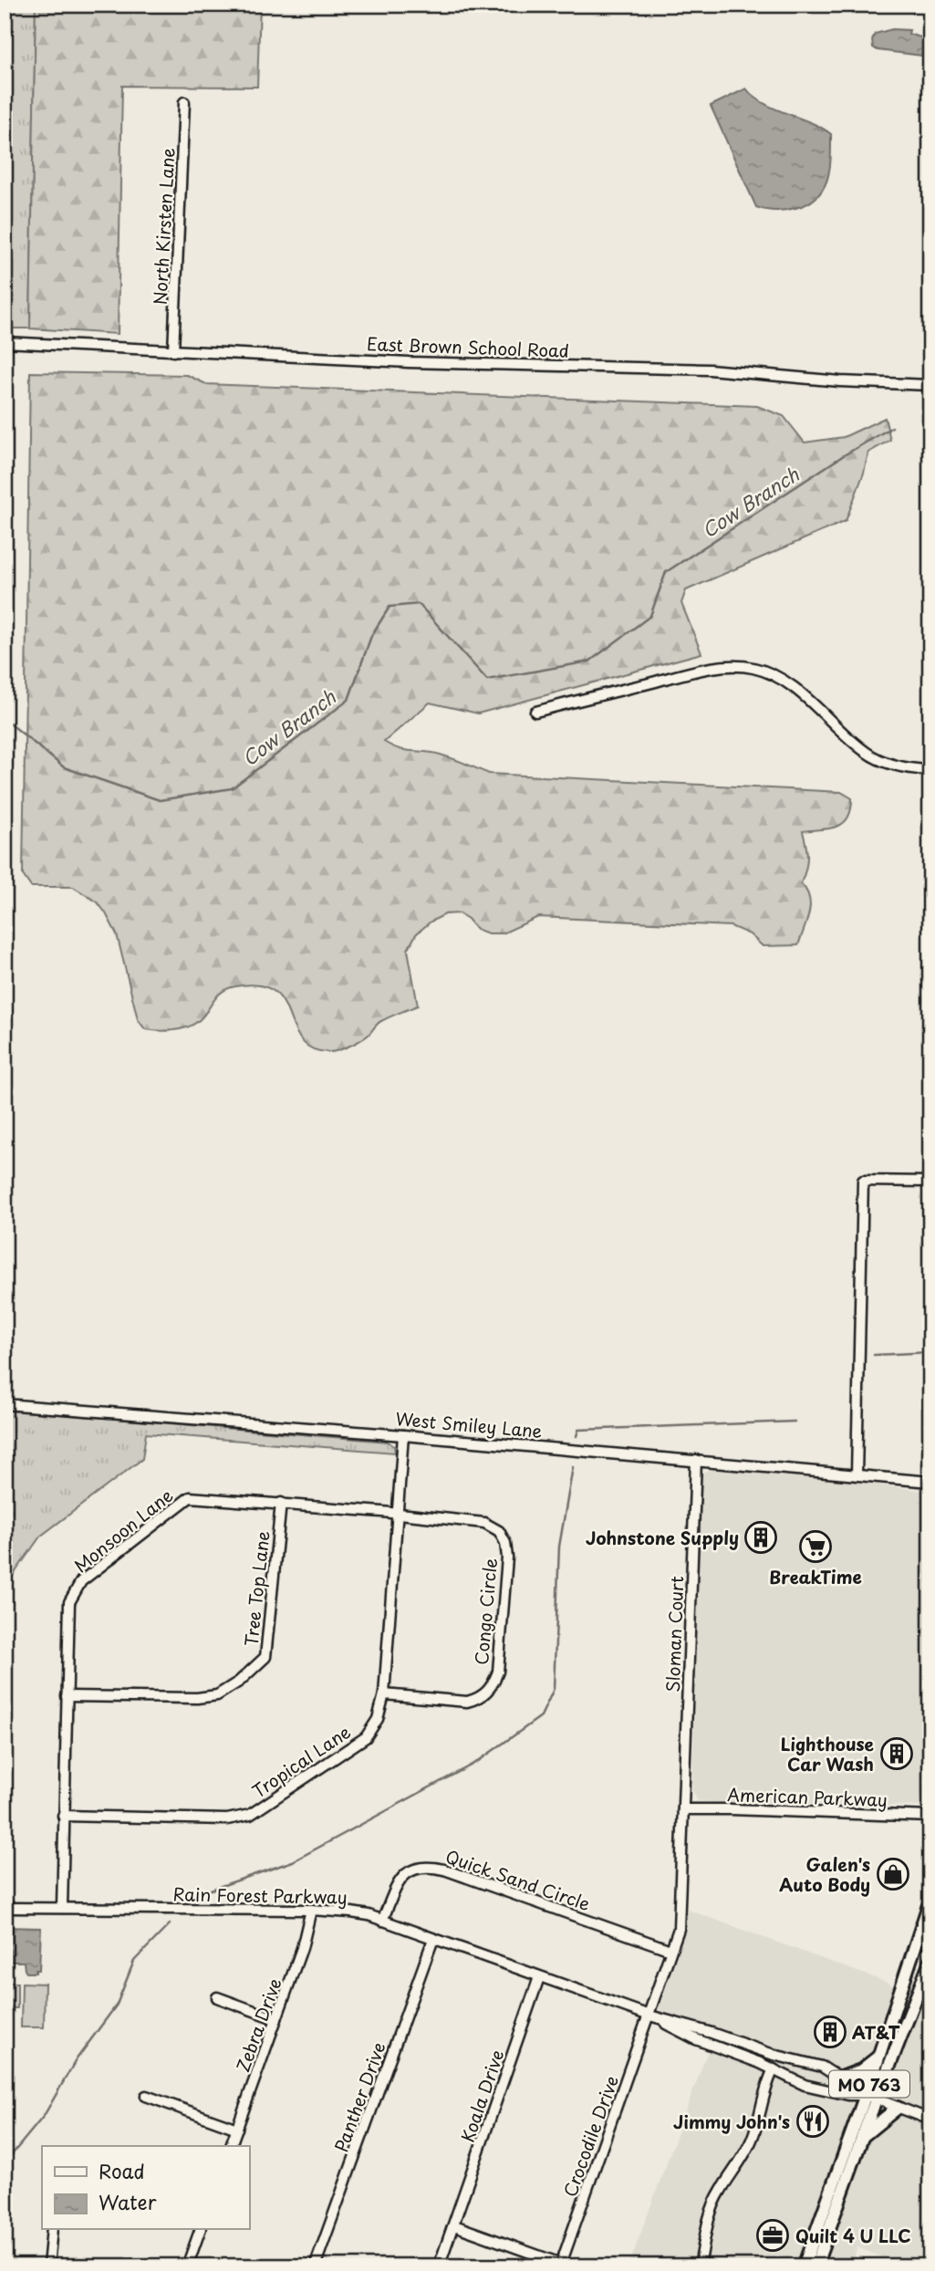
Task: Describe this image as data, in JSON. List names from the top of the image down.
{
  "streets": {
    "main road": ["MO 763"],
    "street": [
      "North Kirsten Lane",
      "East Brown School Road",
      "West Smiley Lane",
      "Monsoon Lane",
      "Tree Top Lane",
      "Congo Circle",
      "Sloman Court",
      "Tropical Lane",
      "American Parkway",
      "Quick Sand Circle",
      "Rain Forest Parkway",
      "Zebra Drive",
      "Koala Drive",
      "Panther Drive",
      "Crocodile Drive"
    ]
  },
  "crossings": [
    ["North Kirsten Lane", "East Brown School Road"],
    ["West Smiley Lane", "Sloman Court"],
    ["West Smiley Lane", "Tropical Lane"],
    ["Monsoon Lane", "Tree Top Lane"],
    ["Monsoon Lane", "Congo Circle"],
    ["Monsoon Lane", "Tropical Lane"],
    ["Monsoon Lane", "Rain Forest Parkway"],
    ["Congo Circle", "Tropical Lane"],
    ["Sloman Court", "American Parkway"],
    ["Sloman Court", "Quick Sand Circle"],
    ["Sloman Court", "Crocodile Drive"],
    ["Quick Sand Circle", "Rain Forest Parkway"],
    ["Quick Sand Circle", "Crocodile Drive"],
    ["Rain Forest Parkway", "Zebra Drive"],
    ["Rain Forest Parkway", "MO 763"],
    ["Rain Forest Parkway", "Koala Drive"],
    ["Rain Forest Parkway", "Panther Drive"],
    ["Rain Forest Parkway", "Crocodile Drive"]
  ],
  "water": ["Cow Branch"],
  "places": {
    "building": ["Johnstone Supply", "Lighthouse Car Wash", "AT&T"],
    "supermarket": ["BreakTime"],
    "shop": ["Galen's Auto Body"],
    "restaurant": ["Jimmy John's"],
    "office": ["Quilt 4 U LLC"]
  },
  "legend": ["Road", "Water"]
}
